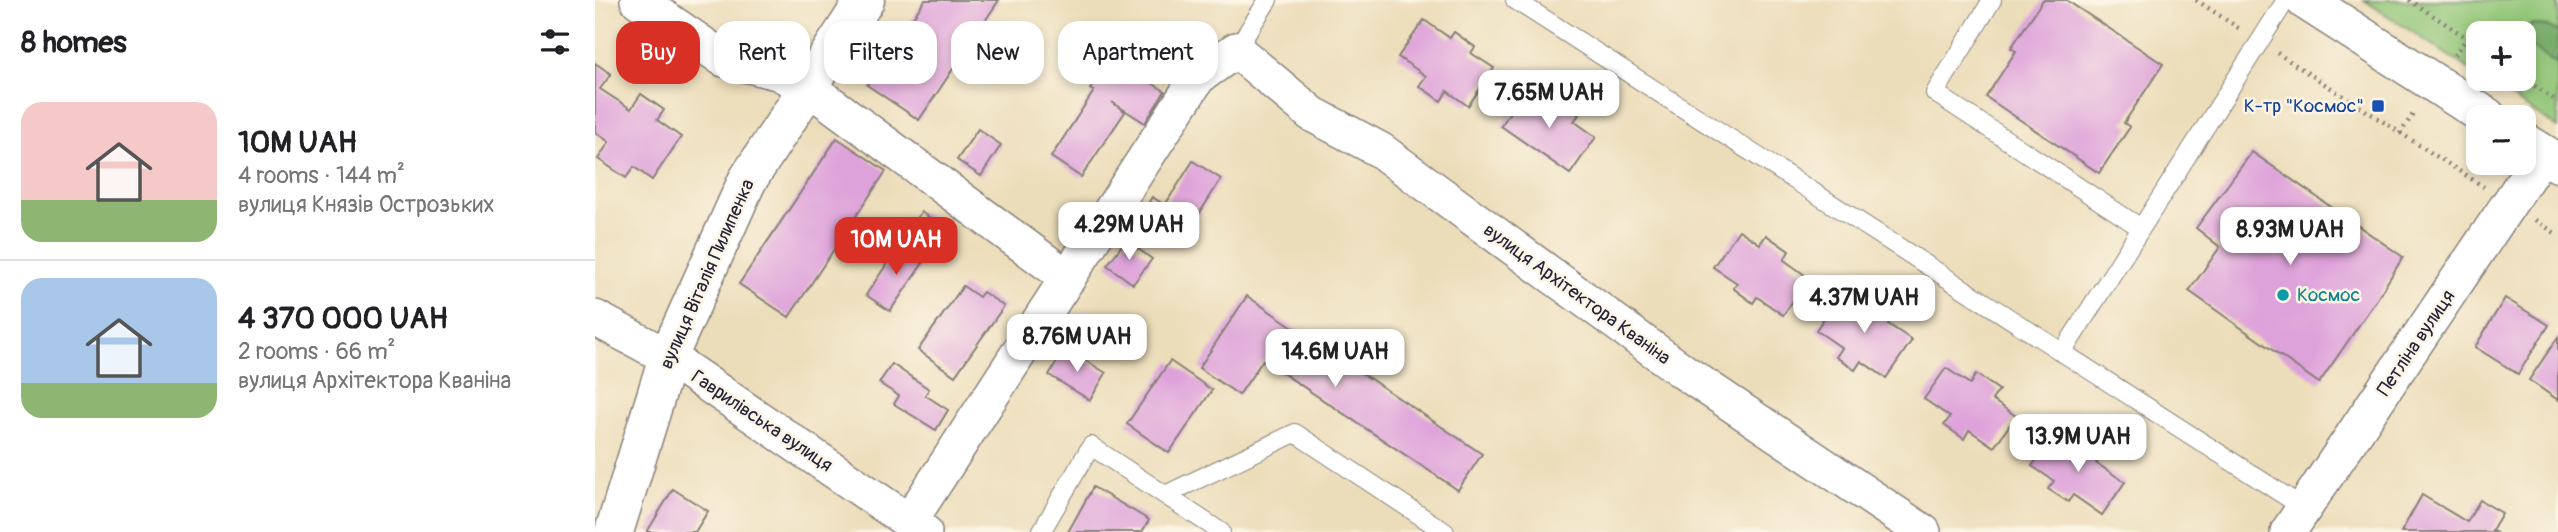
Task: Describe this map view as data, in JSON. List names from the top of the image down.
{
  "streets": {
    "street": [
      "вулиця Віталія Пилипенка",
      "вулиця Архітектора Кваніна",
      "Петліна вулиця",
      "Гаврилівська вулиця"
    ]
  },
  "crossings": [
    ["вулиця Віталія Пилипенка", "Гаврилівська вулиця"]
  ],
  "places": {
    "transit": ["К-тр \"Космос\""],
    "other": ["Космос"]
  },
  "page": {
    "heading": "8 homes",
    "map_buttons": ["+", "−"],
    "chip": [
      "Buy",
      "Rent",
      "Filters",
      "New",
      "Apartment"
    ],
    "price": [
      "7.65M UAH",
      "4.29M UAH",
      "8.93M UAH",
      "10M UAH",
      "4.37M UAH",
      "8.76M UAH",
      "14.6M UAH",
      "13.9M UAH"
    ],
    "list": [
      {
        "name": "10M UAH",
        "note": "4 rooms · 144 m² · вулиця Князів Острозьких"
      },
      {
        "name": "4 370 000 UAH",
        "note": "2 rooms · 66 m² · вулиця Архітектора Кваніна"
      }
    ]
  }
}
